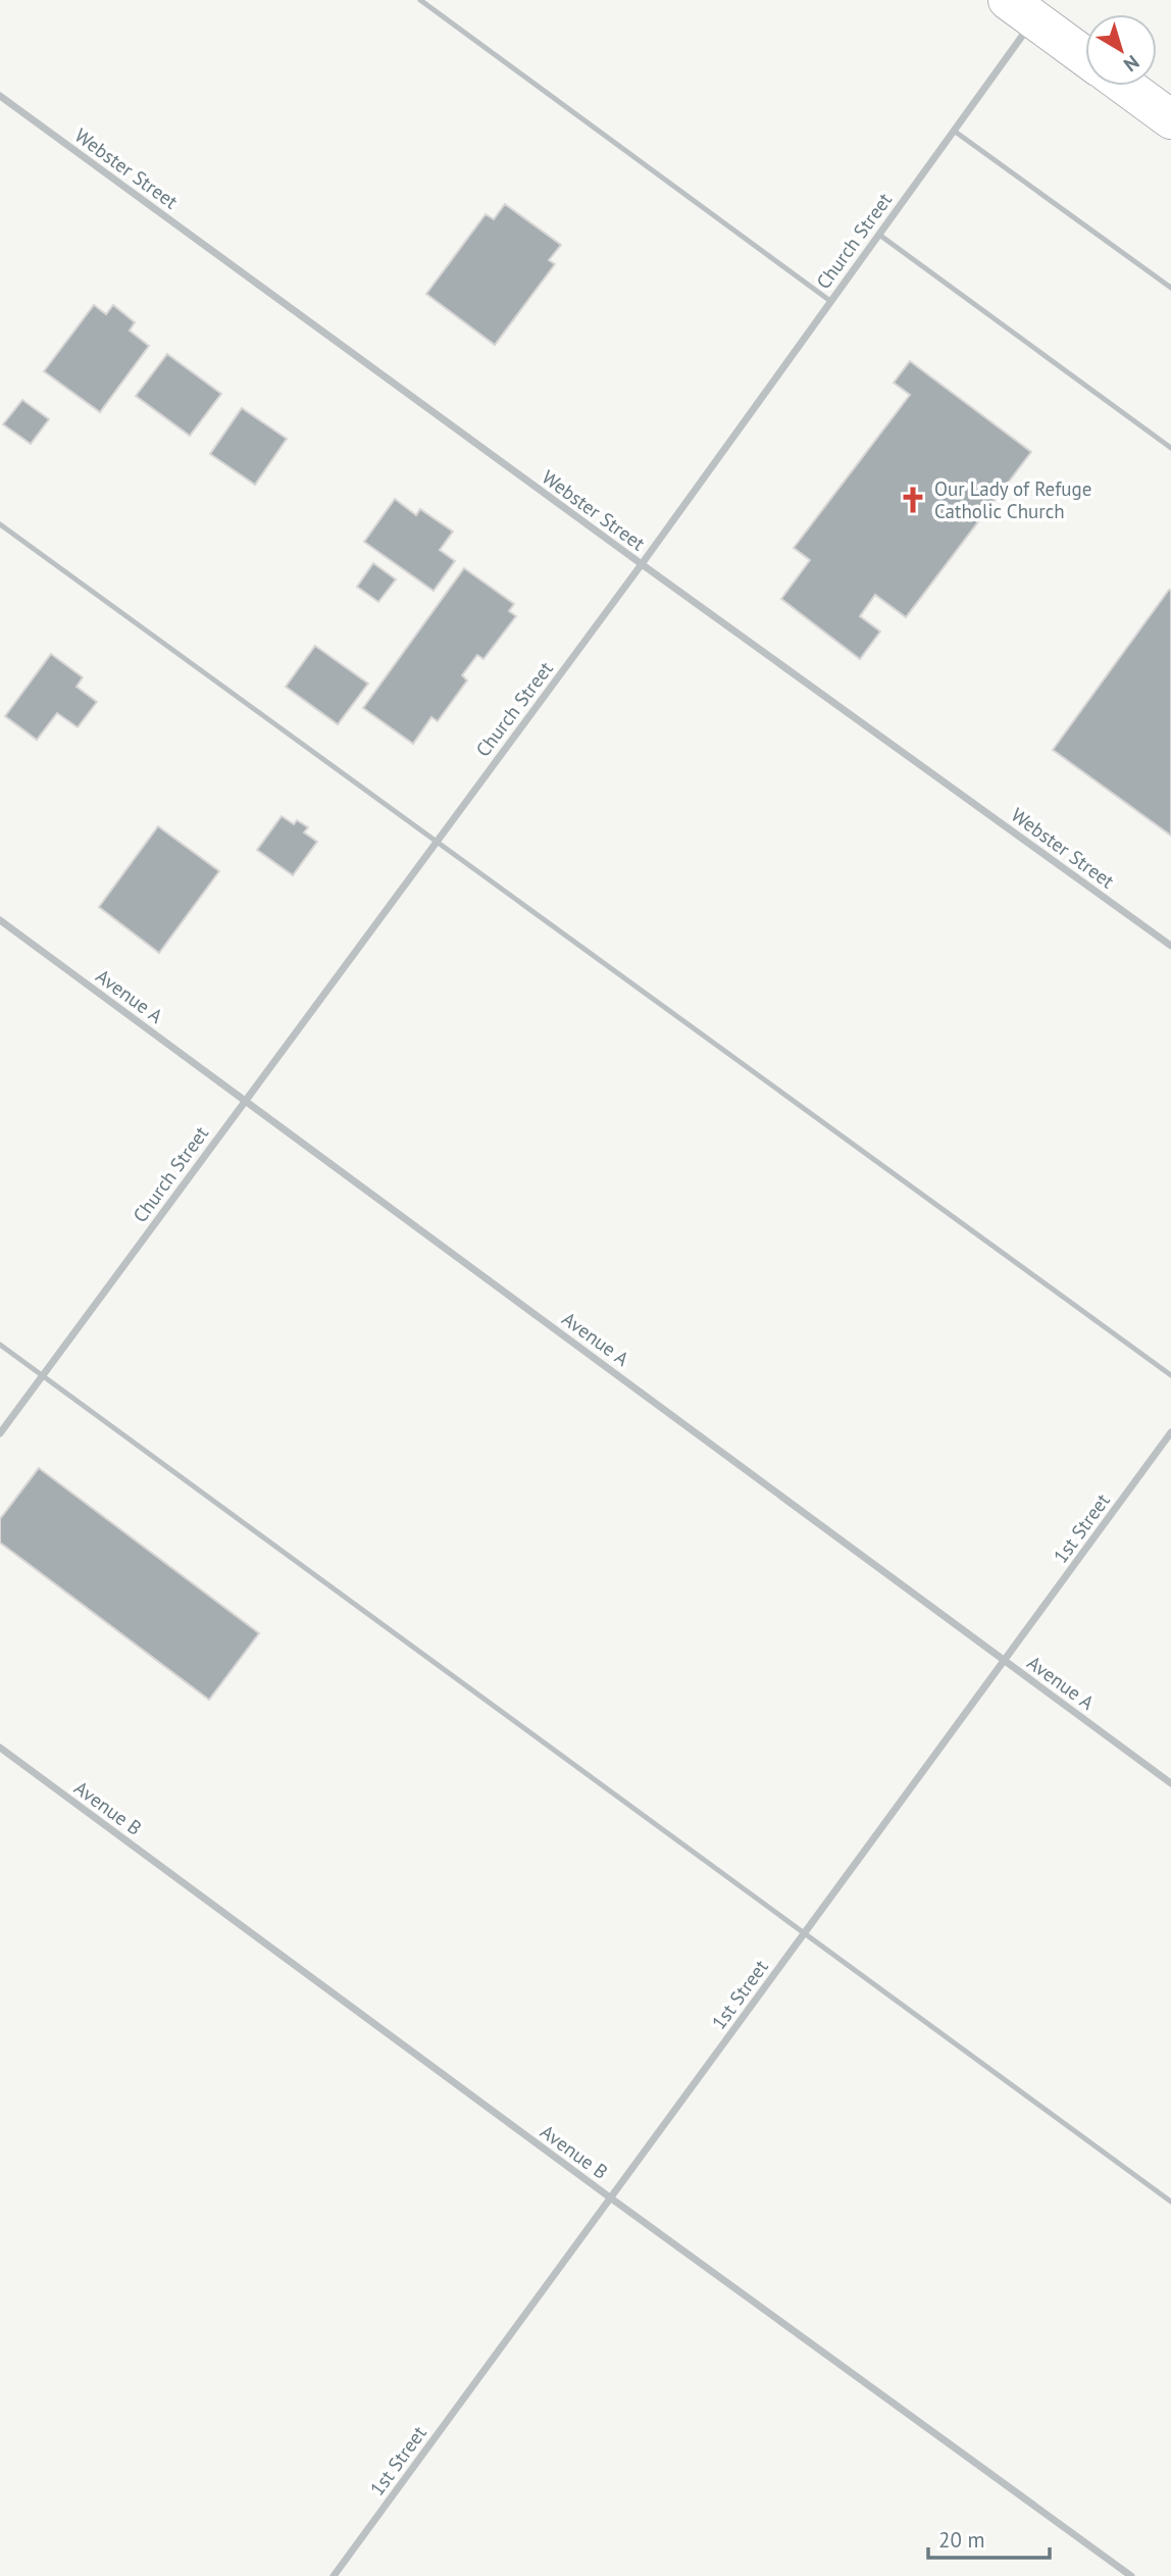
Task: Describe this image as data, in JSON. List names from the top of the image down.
{
  "streets": {
    "street": [
      "Webster Street",
      "Church Street",
      "Avenue A",
      "1st Street",
      "Avenue B"
    ]
  },
  "crossings": [
    ["Webster Street", "Church Street"],
    ["Church Street", "Avenue A"],
    ["Avenue A", "1st Street"],
    ["1st Street", "Avenue B"]
  ],
  "places": {
    "church": ["Our Lady of Refuge Catholic Church"]
  },
  "scale_bar": "20 m",
  "north": "bottom right"
}
